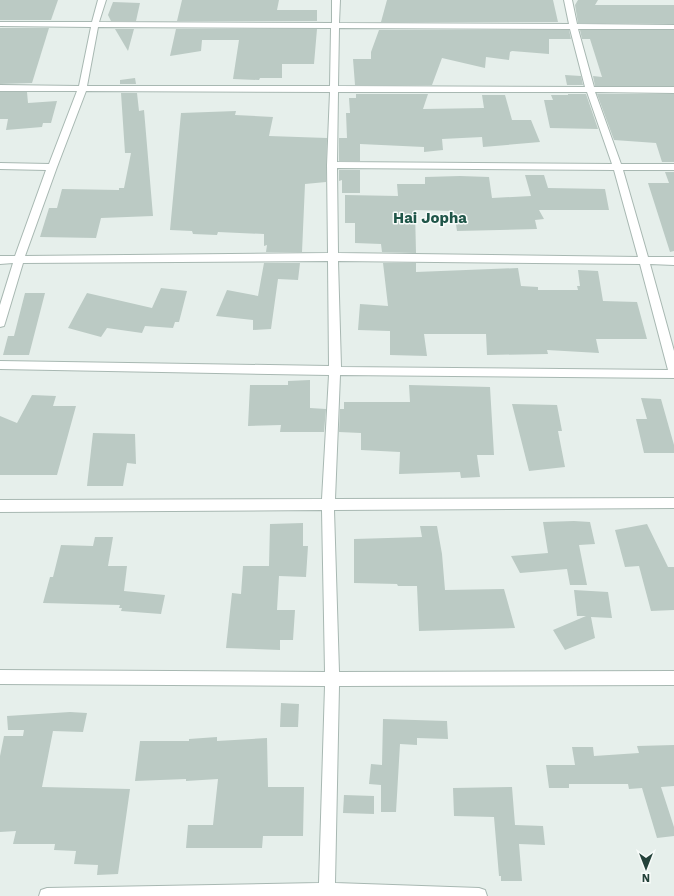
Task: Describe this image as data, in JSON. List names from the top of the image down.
{
  "districts": ["Hai Jopha"],
  "north": "bottom"
}
